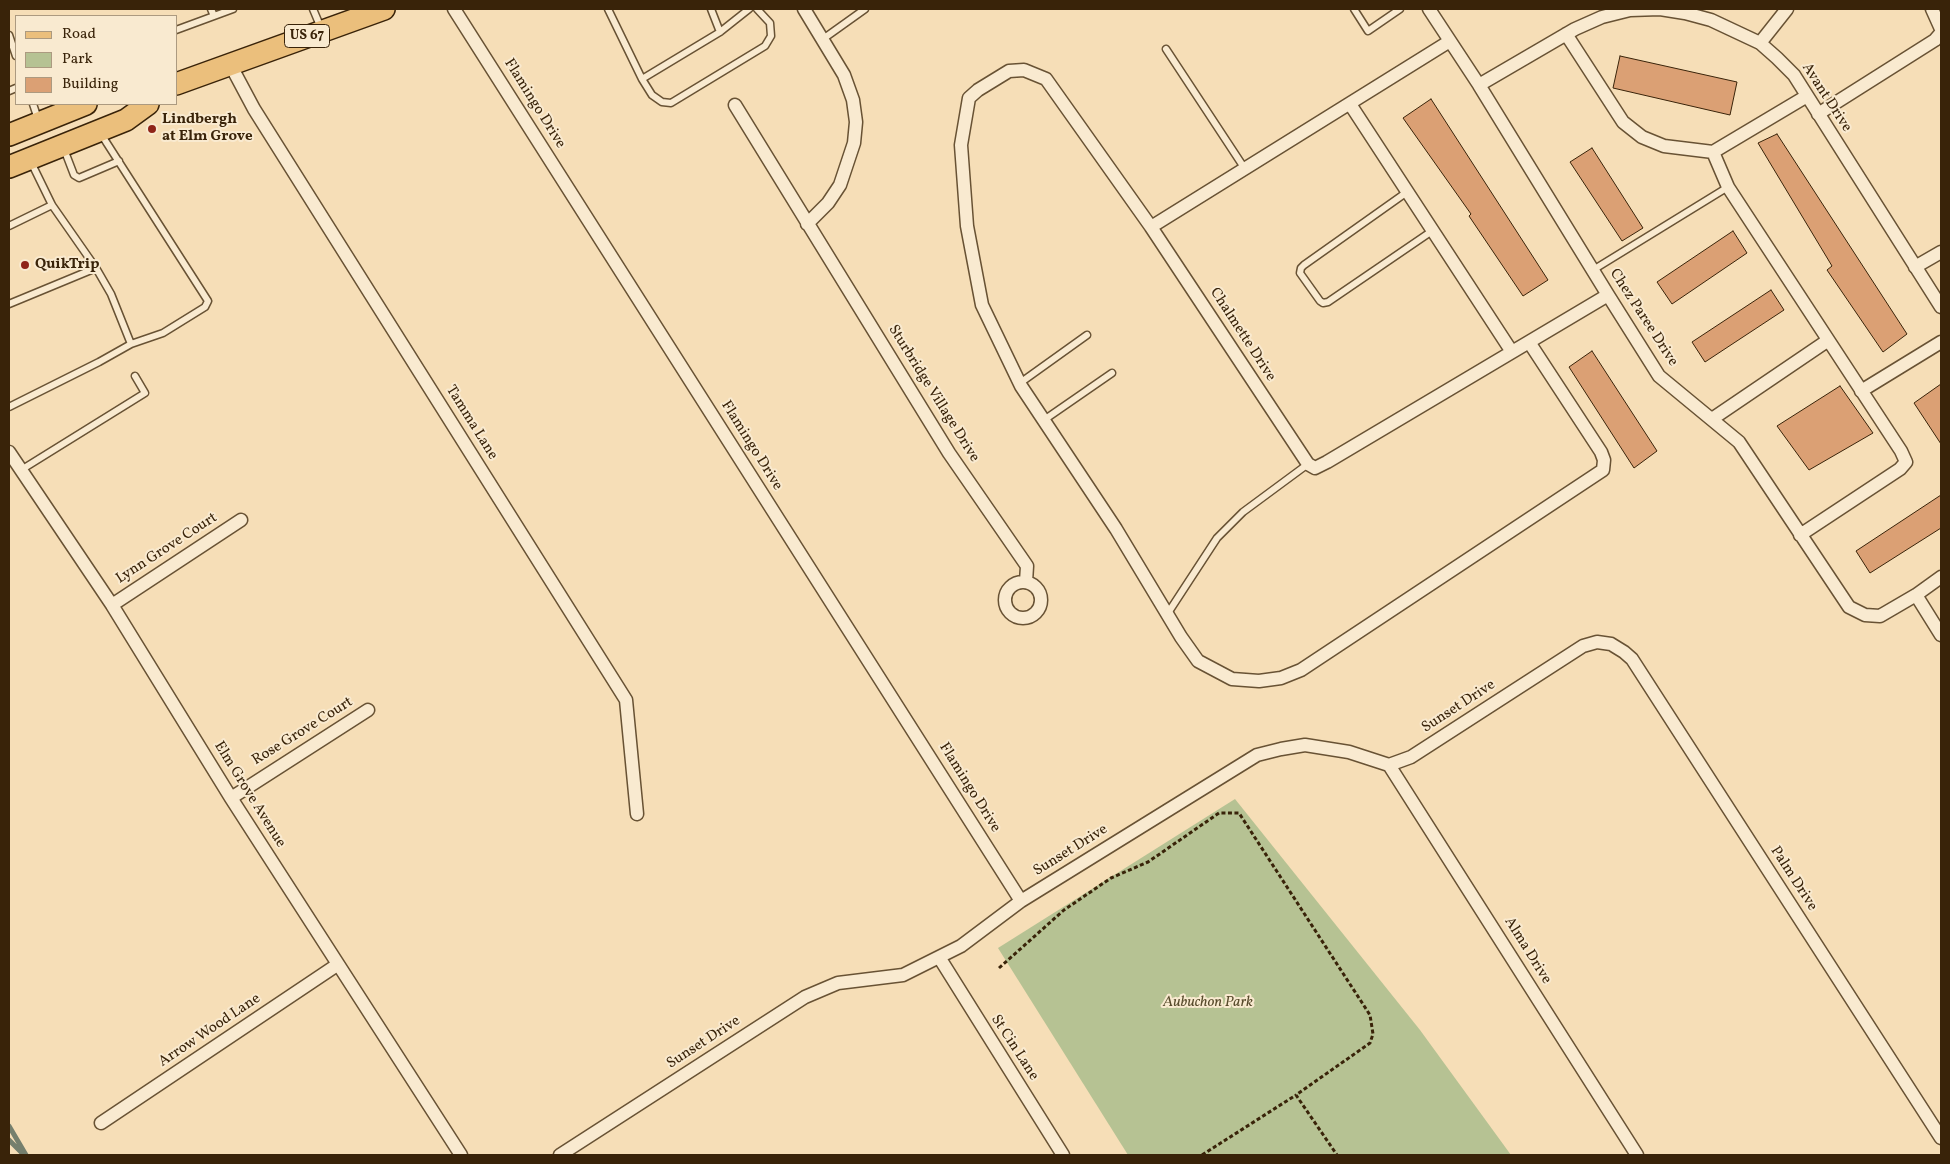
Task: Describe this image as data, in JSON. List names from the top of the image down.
{
  "streets": {
    "main road": ["US 67"],
    "street": [
      "Avant Drive",
      "Flamingo Drive",
      "Chez Paree Drive",
      "Chalmette Drive",
      "Sturbridge Village Drive",
      "Tamma Lane",
      "Lynn Grove Court",
      "Sunset Drive",
      "Rose Grove Court",
      "Elm Grove Avenue",
      "Palm Drive",
      "Alma Drive",
      "Arrow Wood Lane",
      "St Cin Lane"
    ]
  },
  "crossings": [
    ["US 67", "Tamma Lane"],
    ["Avant Drive", "Chez Paree Drive"],
    ["Flamingo Drive", "Sunset Drive"],
    ["Lynn Grove Court", "Elm Grove Avenue"],
    ["Sunset Drive", "Palm Drive"],
    ["Sunset Drive", "Alma Drive"],
    ["Sunset Drive", "St Cin Lane"],
    ["Rose Grove Court", "Elm Grove Avenue"],
    ["Elm Grove Avenue", "Arrow Wood Lane"]
  ],
  "parks": ["Aubuchon Park"],
  "places": ["Lindbergh at Elm Grove", "QuikTrip"],
  "legend": ["Road", "Park", "Building"]
}
